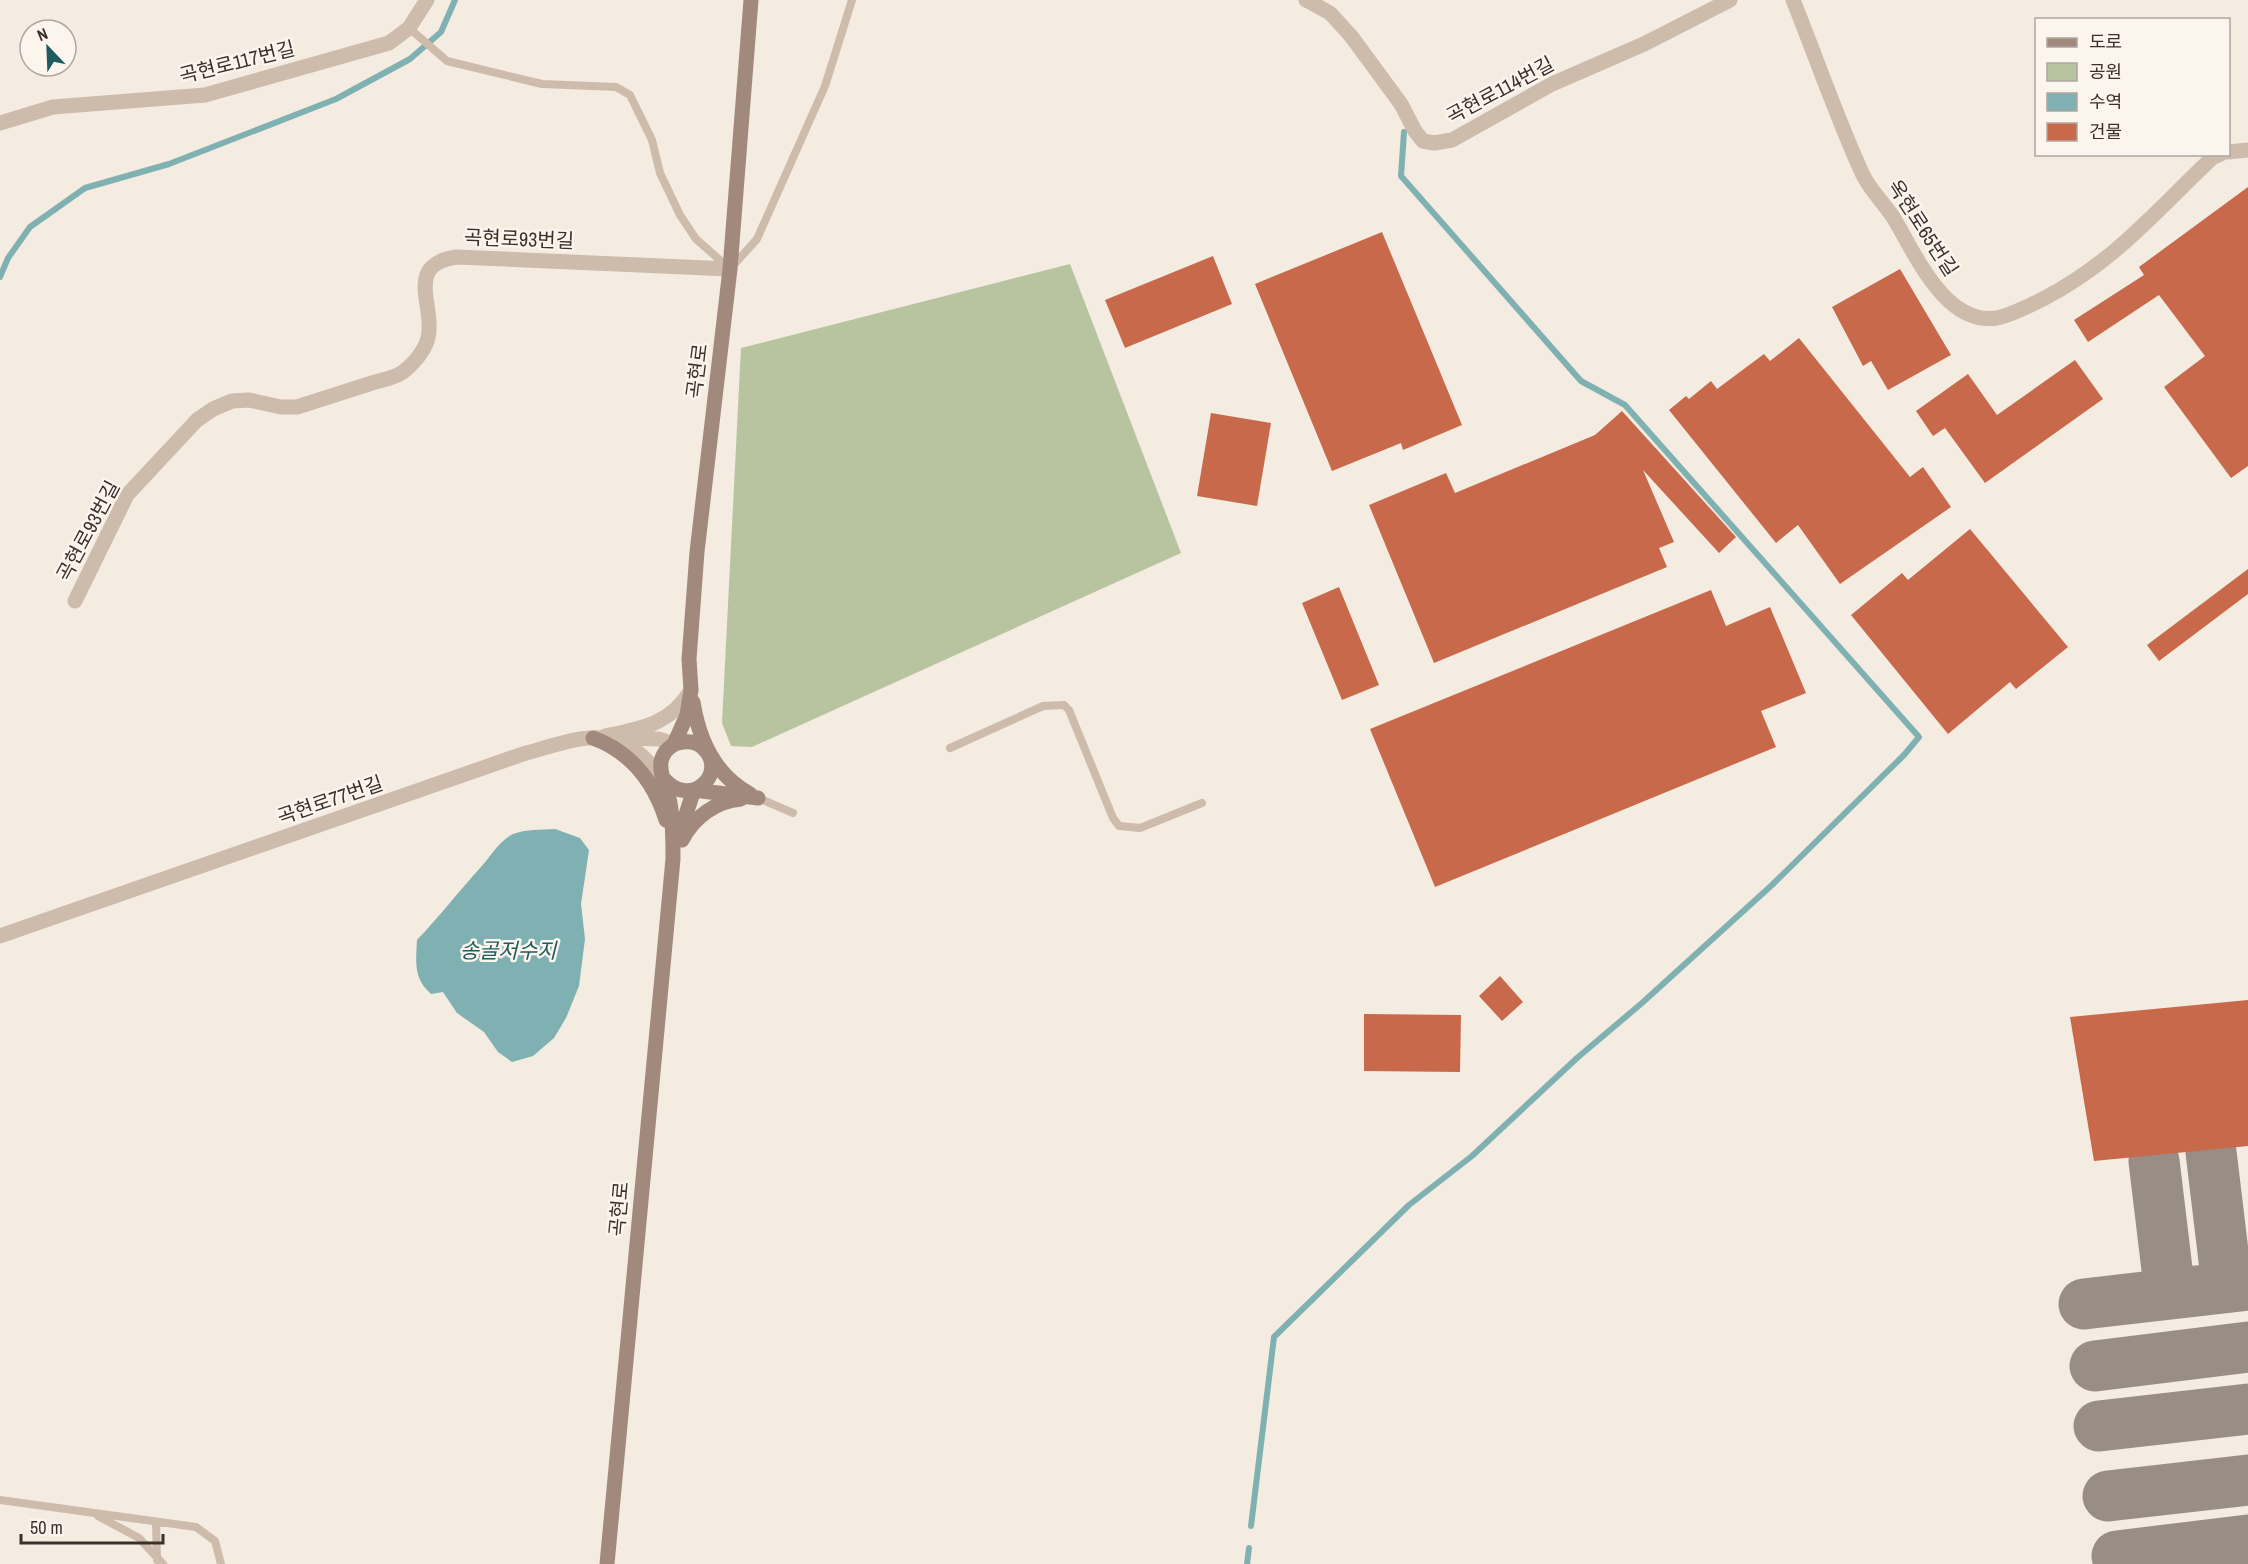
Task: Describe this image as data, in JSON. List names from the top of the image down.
{
  "streets": {
    "main road": ["곡현로"],
    "street": [
      "곡현로117번길",
      "곡현로114번길",
      "옥현로65번길",
      "곡현로93번길",
      "곡현로77번길"
    ]
  },
  "crossings": [
    ["곡현로93번길", "곡현로"],
    ["곡현로", "곡현로77번길"]
  ],
  "water": ["송골저수지"],
  "legend": [
    "도로",
    "공원",
    "수역",
    "건물"
  ],
  "scale_bar": "50 m",
  "north": "top left"
}
